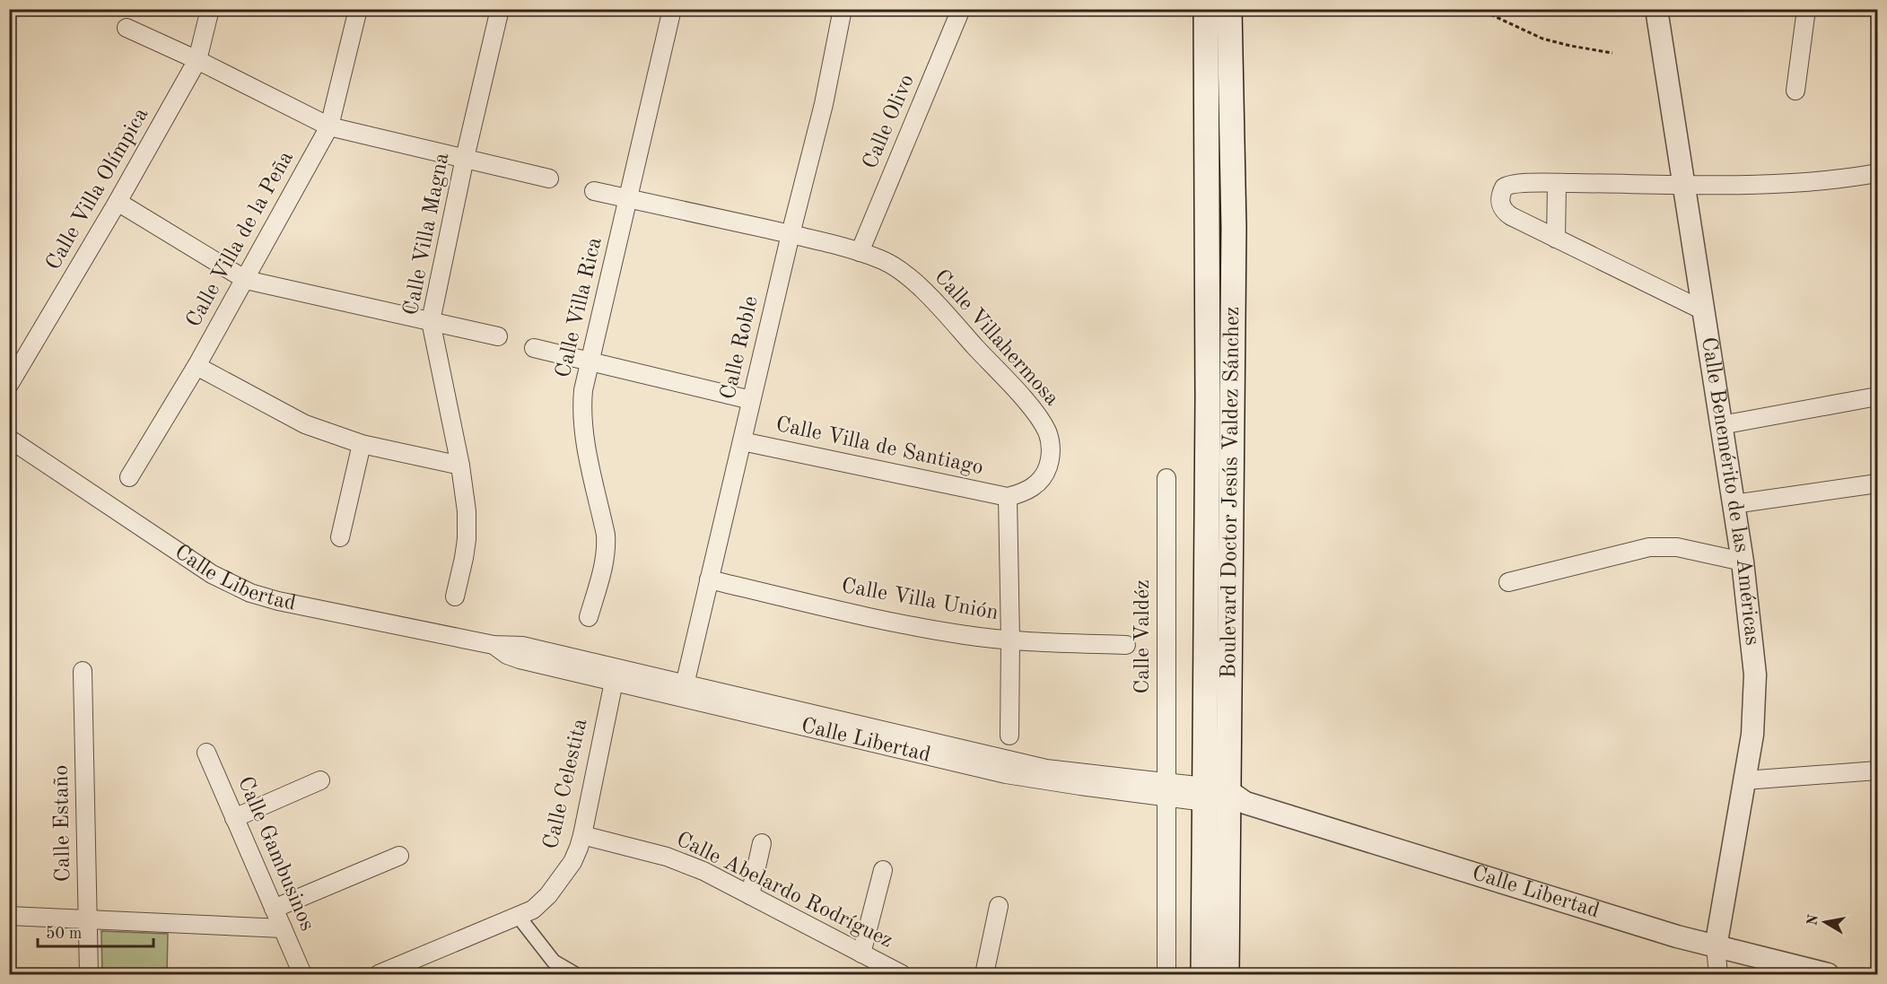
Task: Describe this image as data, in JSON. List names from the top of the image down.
{
  "streets": {
    "main road": ["Boulevard Doctor Jesús Valdez Sánchez"],
    "street": [
      "Calle Olivo",
      "Calle Villa Olímpica",
      "Calle Villa Magna",
      "Calle Villa de la Peña",
      "Calle Villa Rica",
      "Calle Villahermosa",
      "Calle Roble",
      "Calle Villa de Santiago",
      "Calle Benemérito de las Américas",
      "Calle Libertad",
      "Calle Villa Unión",
      "Calle Valdéz",
      "Calle Celestita",
      "Calle Estaño",
      "Calle Gambusinos",
      "Calle Abelardo Rodríguez"
    ]
  },
  "crossings": [
    ["Calle Olivo", "Calle Villahermosa"],
    ["Calle Villa Rica", "Calle Villahermosa"],
    ["Calle Villa Rica", "Calle Villa de Santiago"],
    ["Calle Villahermosa", "Calle Roble"],
    ["Calle Villahermosa", "Calle Villa de Santiago"],
    ["Calle Roble", "Calle Villa de Santiago"],
    ["Calle Roble", "Calle Libertad"],
    ["Calle Roble", "Calle Villa Unión"],
    ["Boulevard Doctor Jesús Valdez Sánchez", "Calle Libertad"],
    ["Calle Benemérito de las Américas", "Calle Libertad"],
    ["Calle Libertad", "Calle Valdéz"],
    ["Calle Libertad", "Calle Celestita"],
    ["Calle Celestita", "Calle Abelardo Rodríguez"]
  ],
  "scale_bar": "50 m",
  "north": "left"
}
